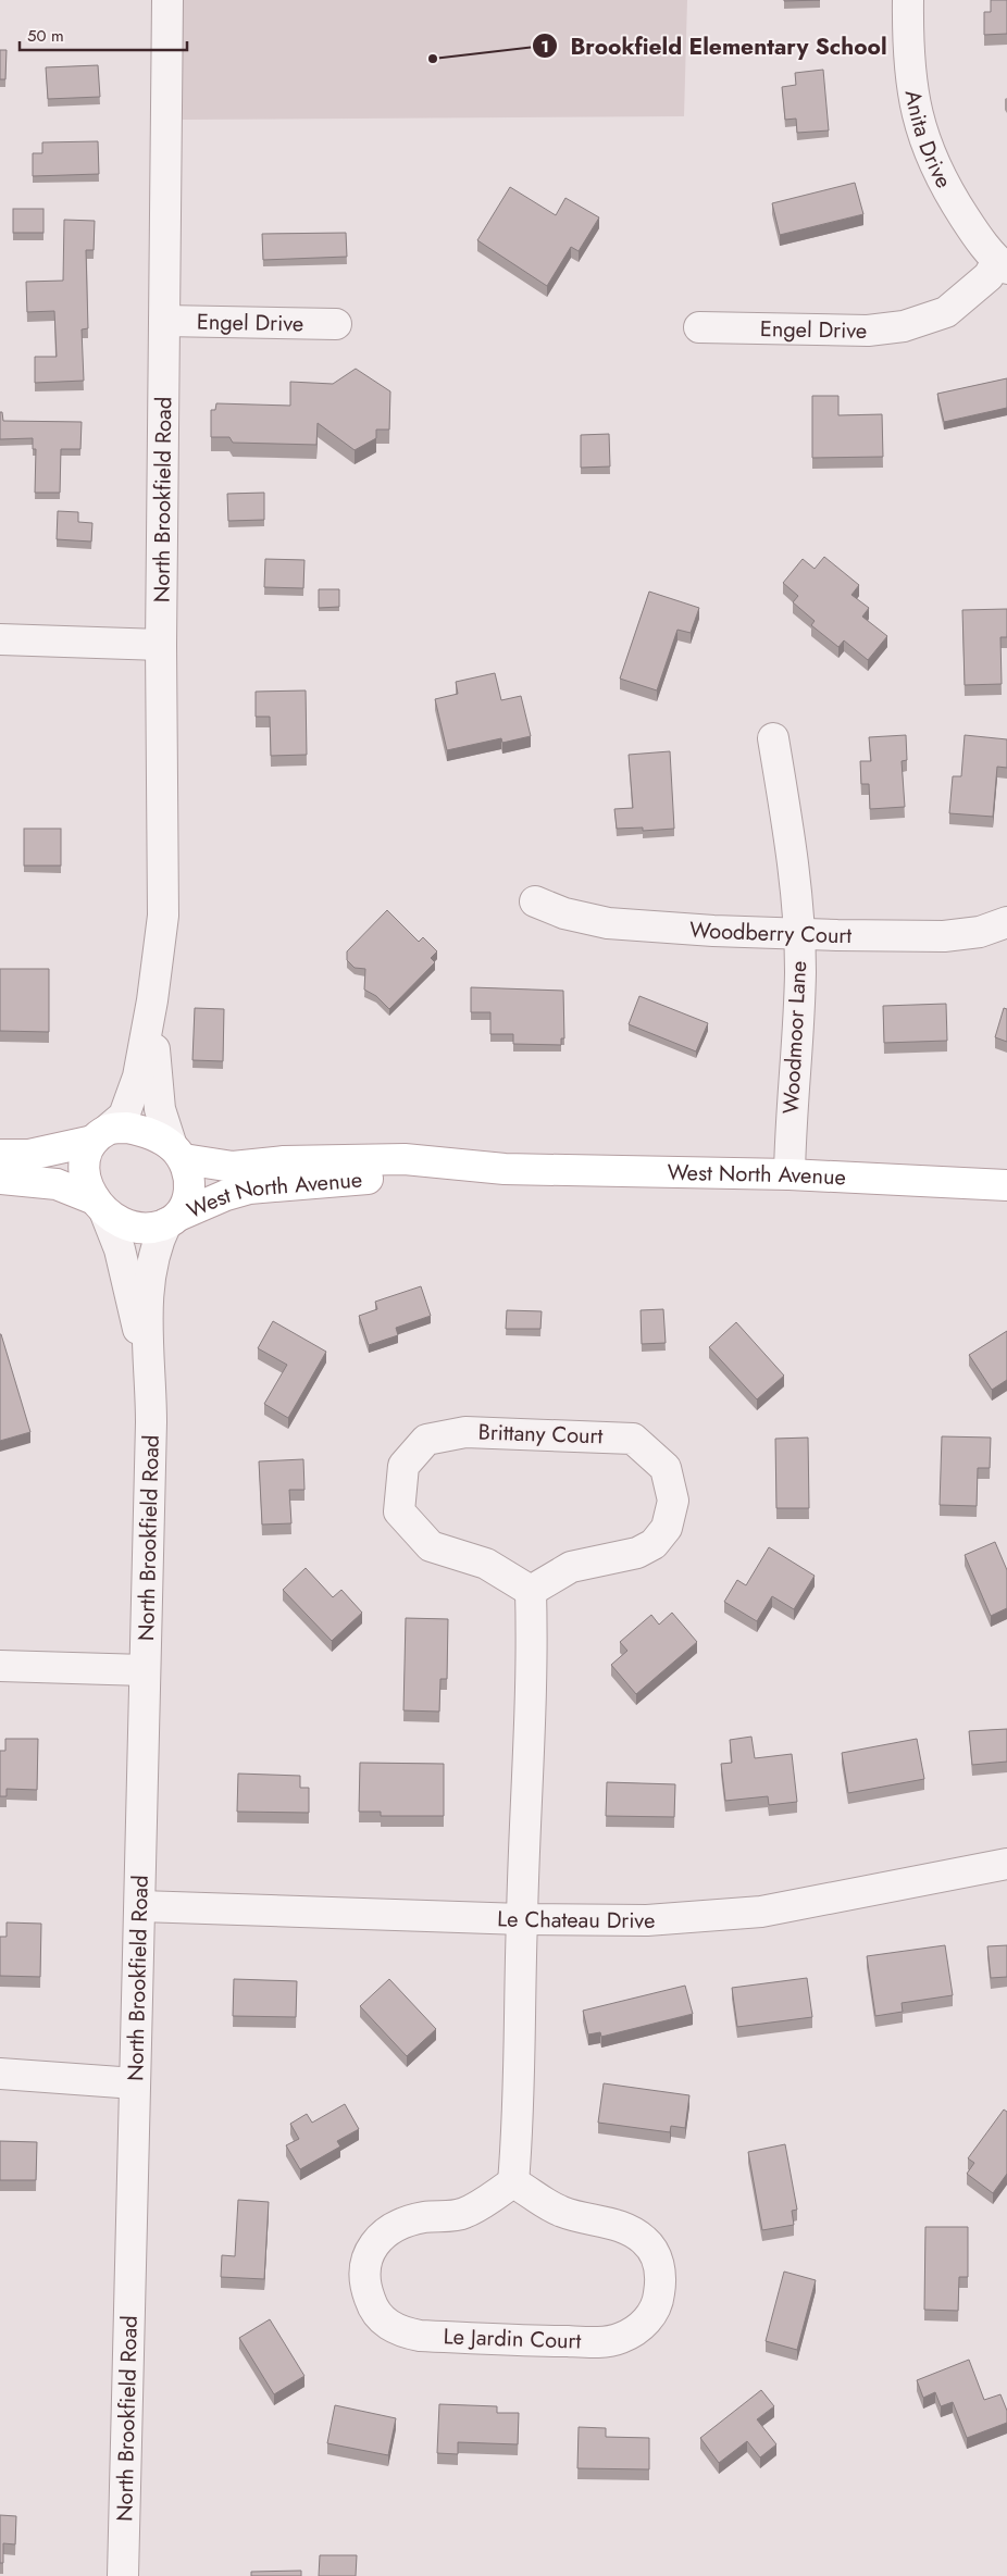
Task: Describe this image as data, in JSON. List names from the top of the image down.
{
  "streets": {
    "main road": ["West North Avenue"],
    "street": [
      "Anita Drive",
      "Engel Drive",
      "North Brookfield Road",
      "Woodberry Court",
      "Woodmoor Lane",
      "Brittany Court",
      "Le Chateau Drive",
      "Le Jardin Court"
    ]
  },
  "crossings": [
    ["Anita Drive", "Engel Drive"],
    ["Engel Drive", "North Brookfield Road"],
    ["North Brookfield Road", "West North Avenue"],
    ["North Brookfield Road", "Le Chateau Drive"],
    ["Woodberry Court", "Woodmoor Lane"],
    ["Woodmoor Lane", "West North Avenue"]
  ],
  "places": ["Brookfield Elementary School"],
  "scale_bar": "50 m"
}
